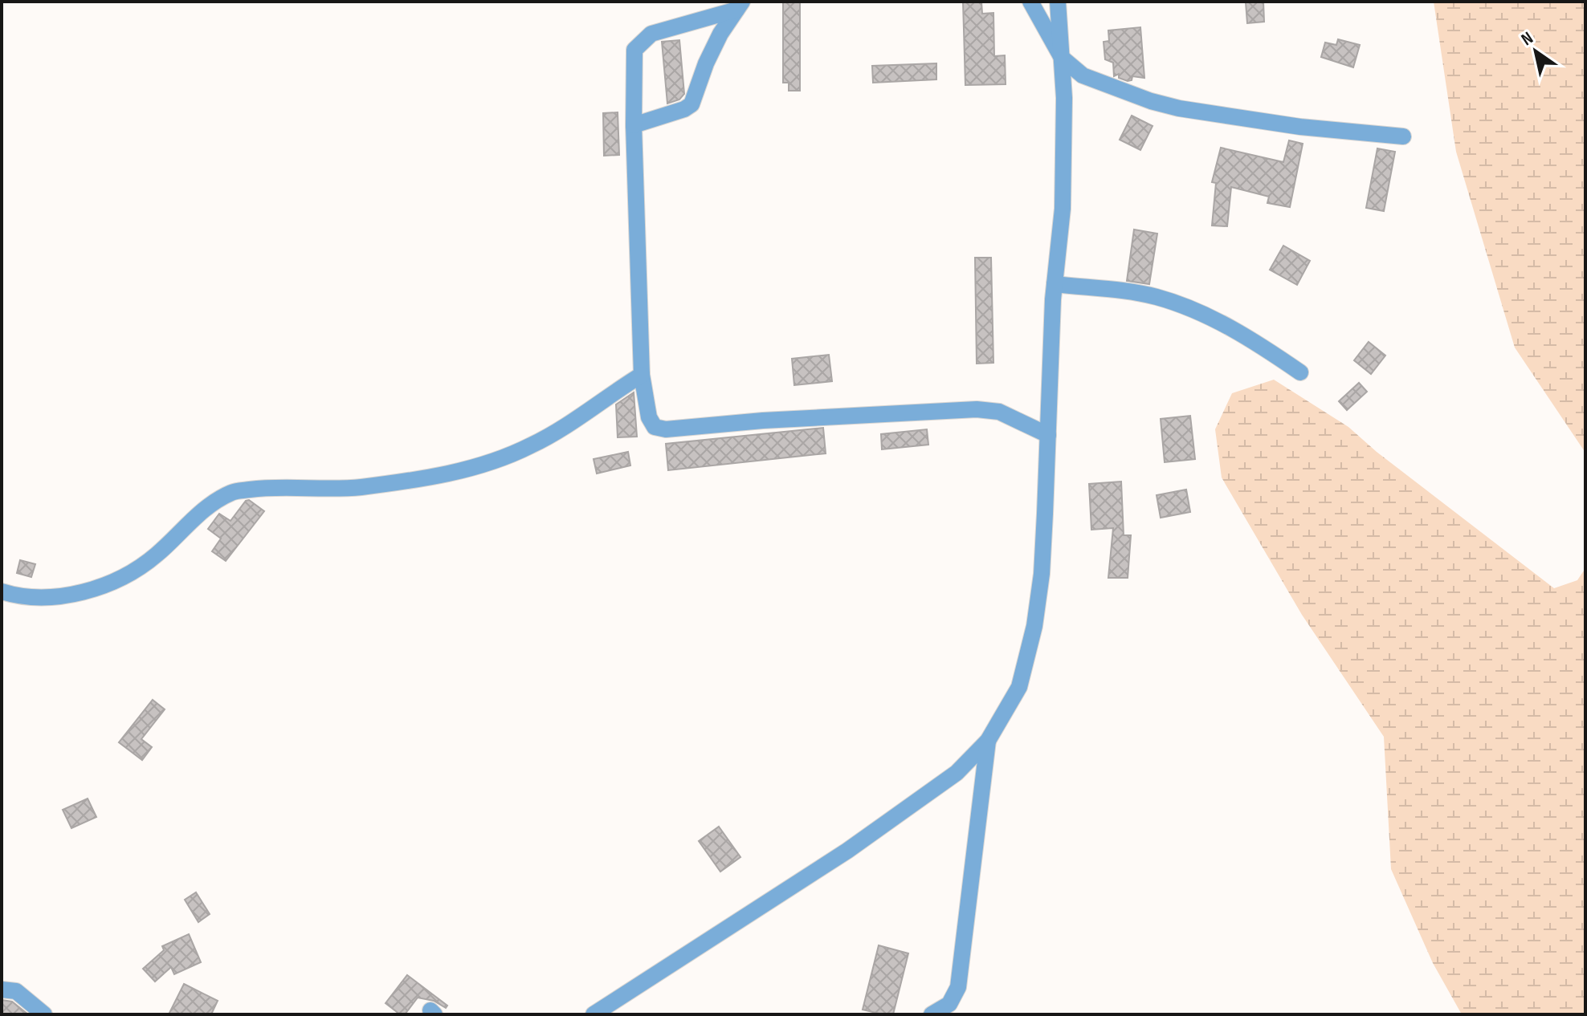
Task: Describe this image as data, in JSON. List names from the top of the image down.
{
  "north": "top left"
}
